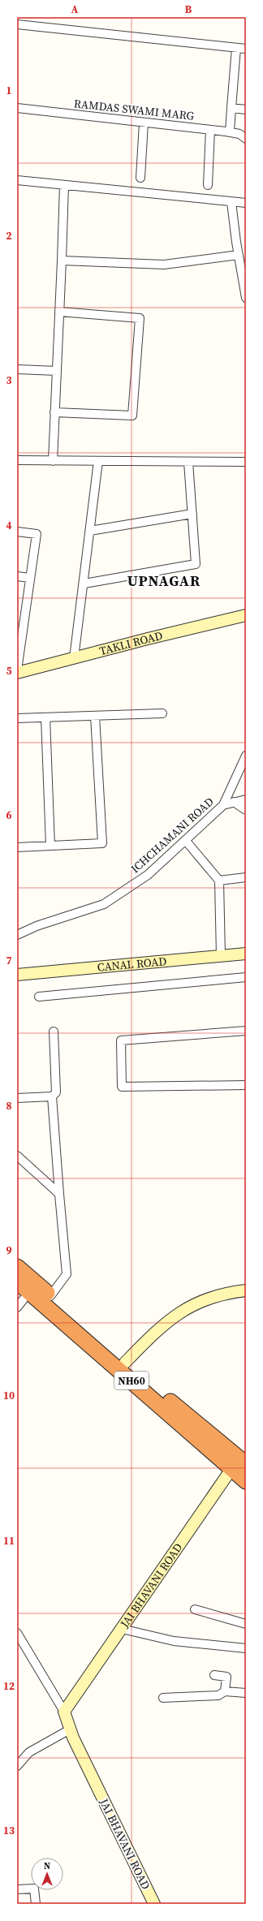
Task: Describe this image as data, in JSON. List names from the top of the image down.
{
  "streets": {
    "highway": ["NH60"],
    "street": [
      "RAMDAS SWAMI MARG",
      "TAKLI ROAD",
      "ICHCHAMANI ROAD",
      "CANAL ROAD",
      "JAI BHAVANI ROAD"
    ]
  },
  "crossings": [
    ["NH60", "JAI BHAVANI ROAD"]
  ],
  "districts": ["UPNAGAR"],
  "north": "top",
  "grid": {
    "columns": ["A", "B"],
    "rows": [
      "1",
      "2",
      "3",
      "4",
      "5",
      "6",
      "7",
      "8",
      "9",
      "10",
      "11",
      "12",
      "13"
    ]
  }
}
